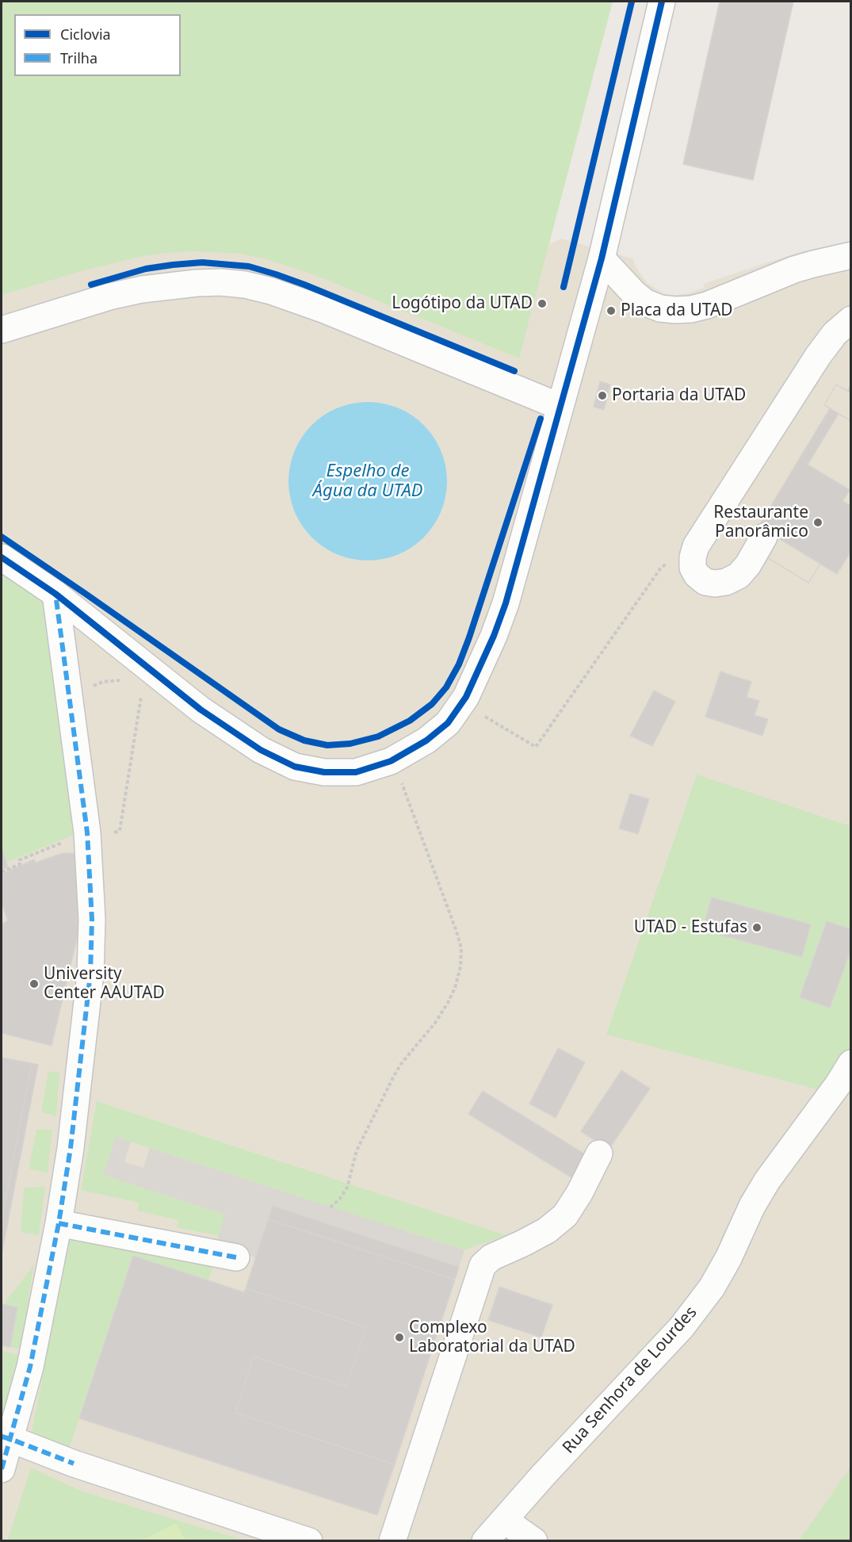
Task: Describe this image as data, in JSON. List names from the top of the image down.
{
  "streets": {
    "street": ["Rua Senhora de Lourdes"]
  },
  "water": ["Espelho de Água da UTAD"],
  "places": [
    "Logótipo da UTAD",
    "Placa da UTAD",
    "Portaria da UTAD",
    "Restaurante Panorâmico",
    "UTAD - Estufas",
    "University Center AAUTAD",
    "Complexo Laboratorial da UTAD"
  ],
  "legend": ["Ciclovia", "Trilha"]
}
